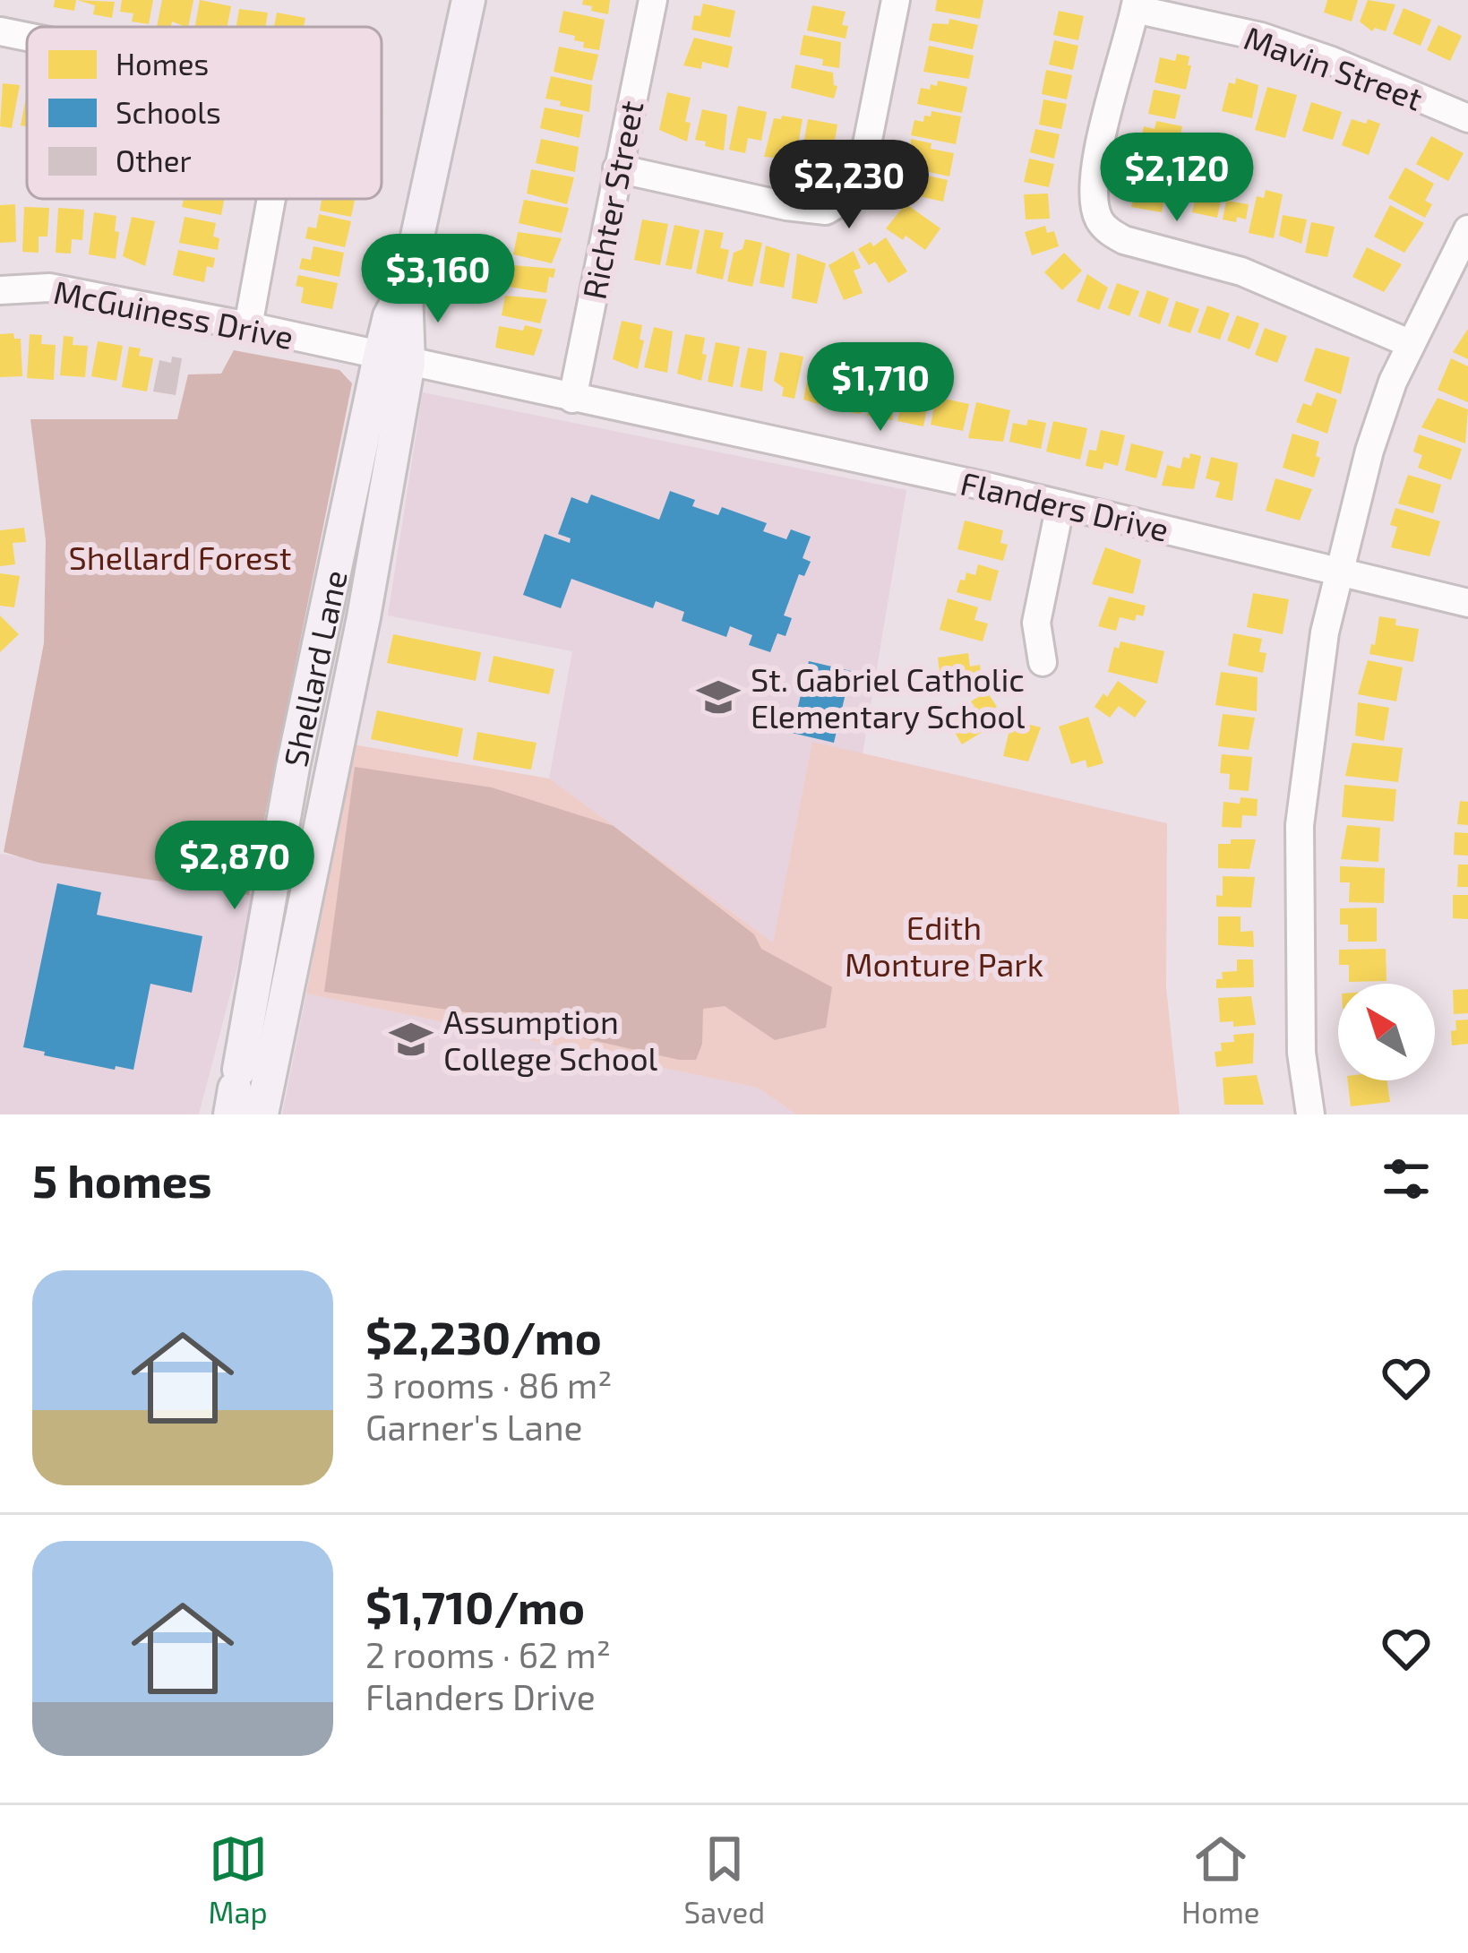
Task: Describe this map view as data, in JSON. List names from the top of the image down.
{
  "streets": {
    "main road": ["Shellard Lane"],
    "street": [
      "Mavin Street",
      "Richter Street",
      "McGuiness Drive",
      "Flanders Drive"
    ]
  },
  "crossings": [
    ["Richter Street", "Flanders Drive"],
    ["McGuiness Drive", "Flanders Drive"],
    ["McGuiness Drive", "Shellard Lane"],
    ["Flanders Drive", "Shellard Lane"]
  ],
  "parks": ["Shellard Forest", "Edith Monture Park"],
  "places": {
    "school or university": ["St. Gabriel Catholic Elementary School", "Assumption College School"]
  },
  "legend": ["Homes", "Schools", "Other"],
  "north": "top left",
  "page": {
    "price": [
      "$2,120",
      "$2,230",
      "$3,160",
      "$1,710",
      "$2,870"
    ],
    "heading": "5 homes",
    "list": [
      {
        "name": "$2,230/mo",
        "note": "3 rooms · 86 m² · Garner's Lane"
      },
      {
        "name": "$1,710/mo",
        "note": "2 rooms · 62 m² · Flanders Drive"
      }
    ],
    "tabs": ["Map", "Saved", "Home"]
  }
}
